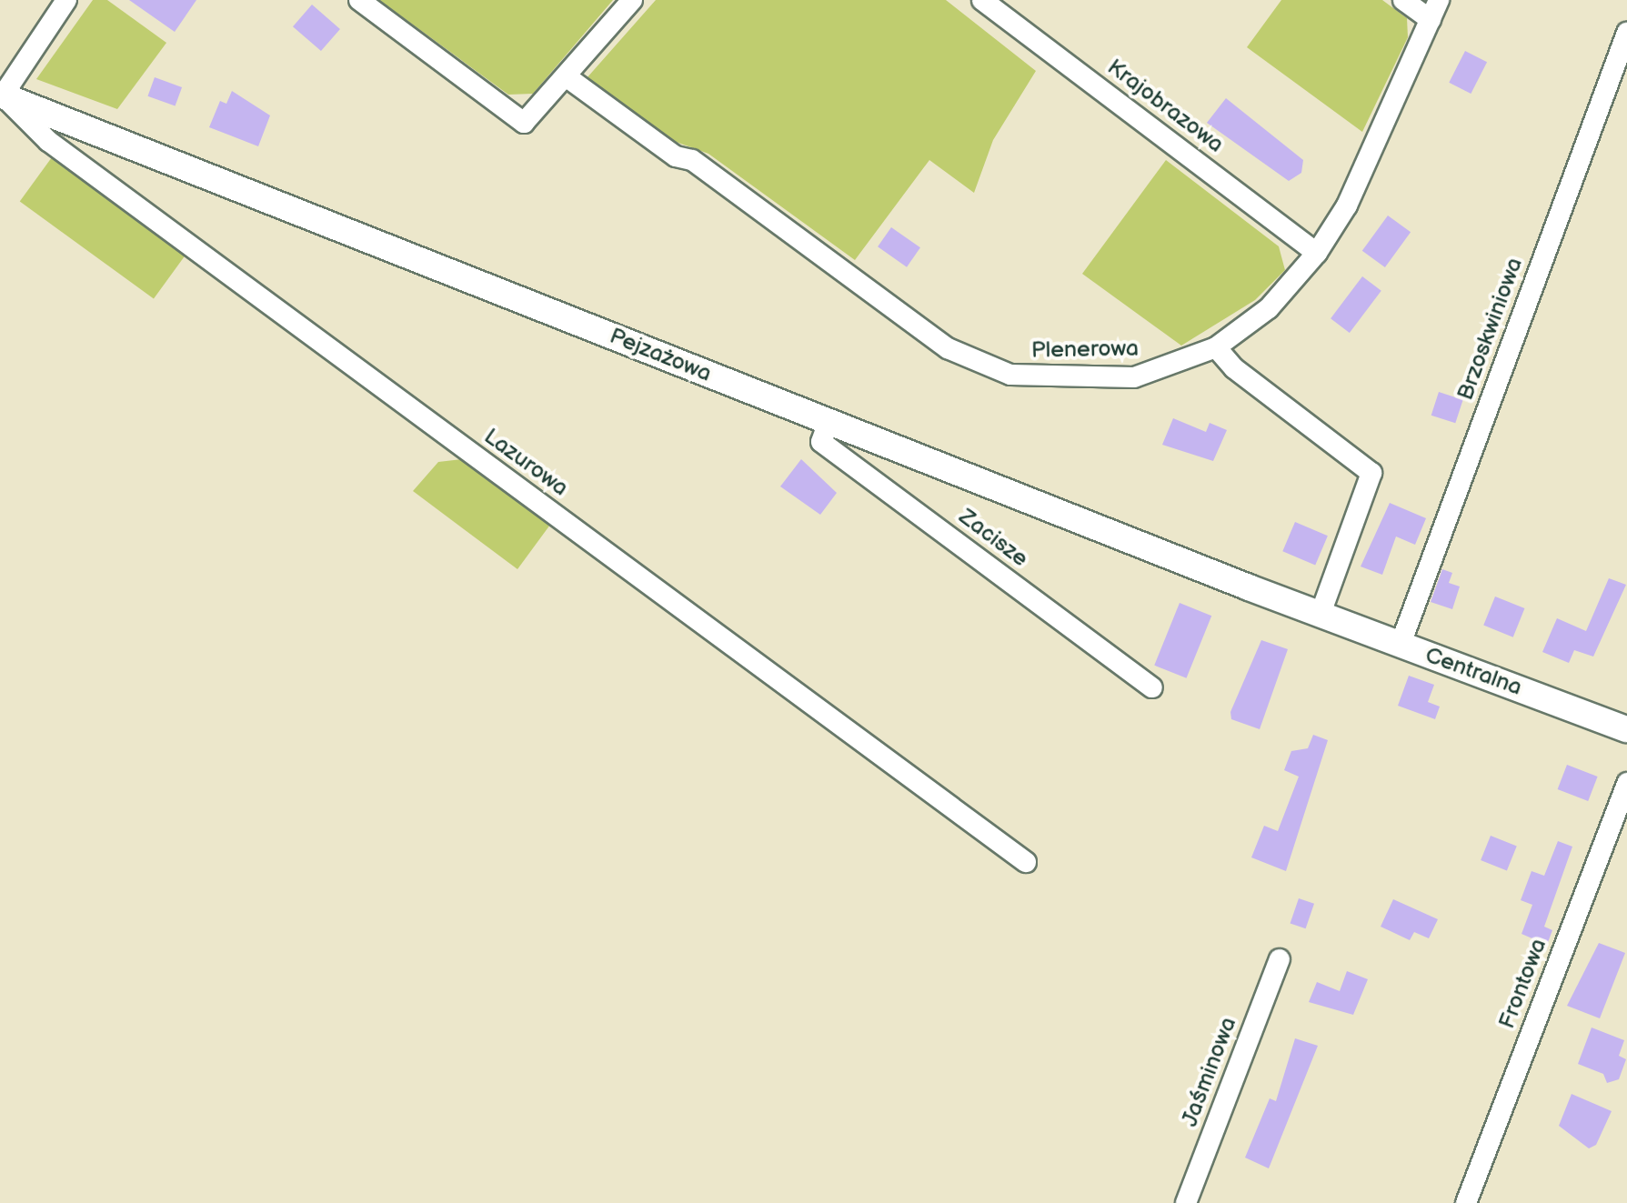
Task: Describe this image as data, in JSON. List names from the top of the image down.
{
  "streets": {
    "street": [
      "Krajobrazowa",
      "Brzoskwiniowa",
      "Plenerowa",
      "Pejzażowa",
      "Lazurowa",
      "Zacisze",
      "Centralna",
      "Frontowa",
      "Jaśminowa"
    ]
  },
  "crossings": [
    ["Krajobrazowa", "Plenerowa"],
    ["Brzoskwiniowa", "Centralna"],
    ["Pejzażowa", "Lazurowa"],
    ["Pejzażowa", "Zacisze"],
    ["Pejzażowa", "Centralna"]
  ]
}
